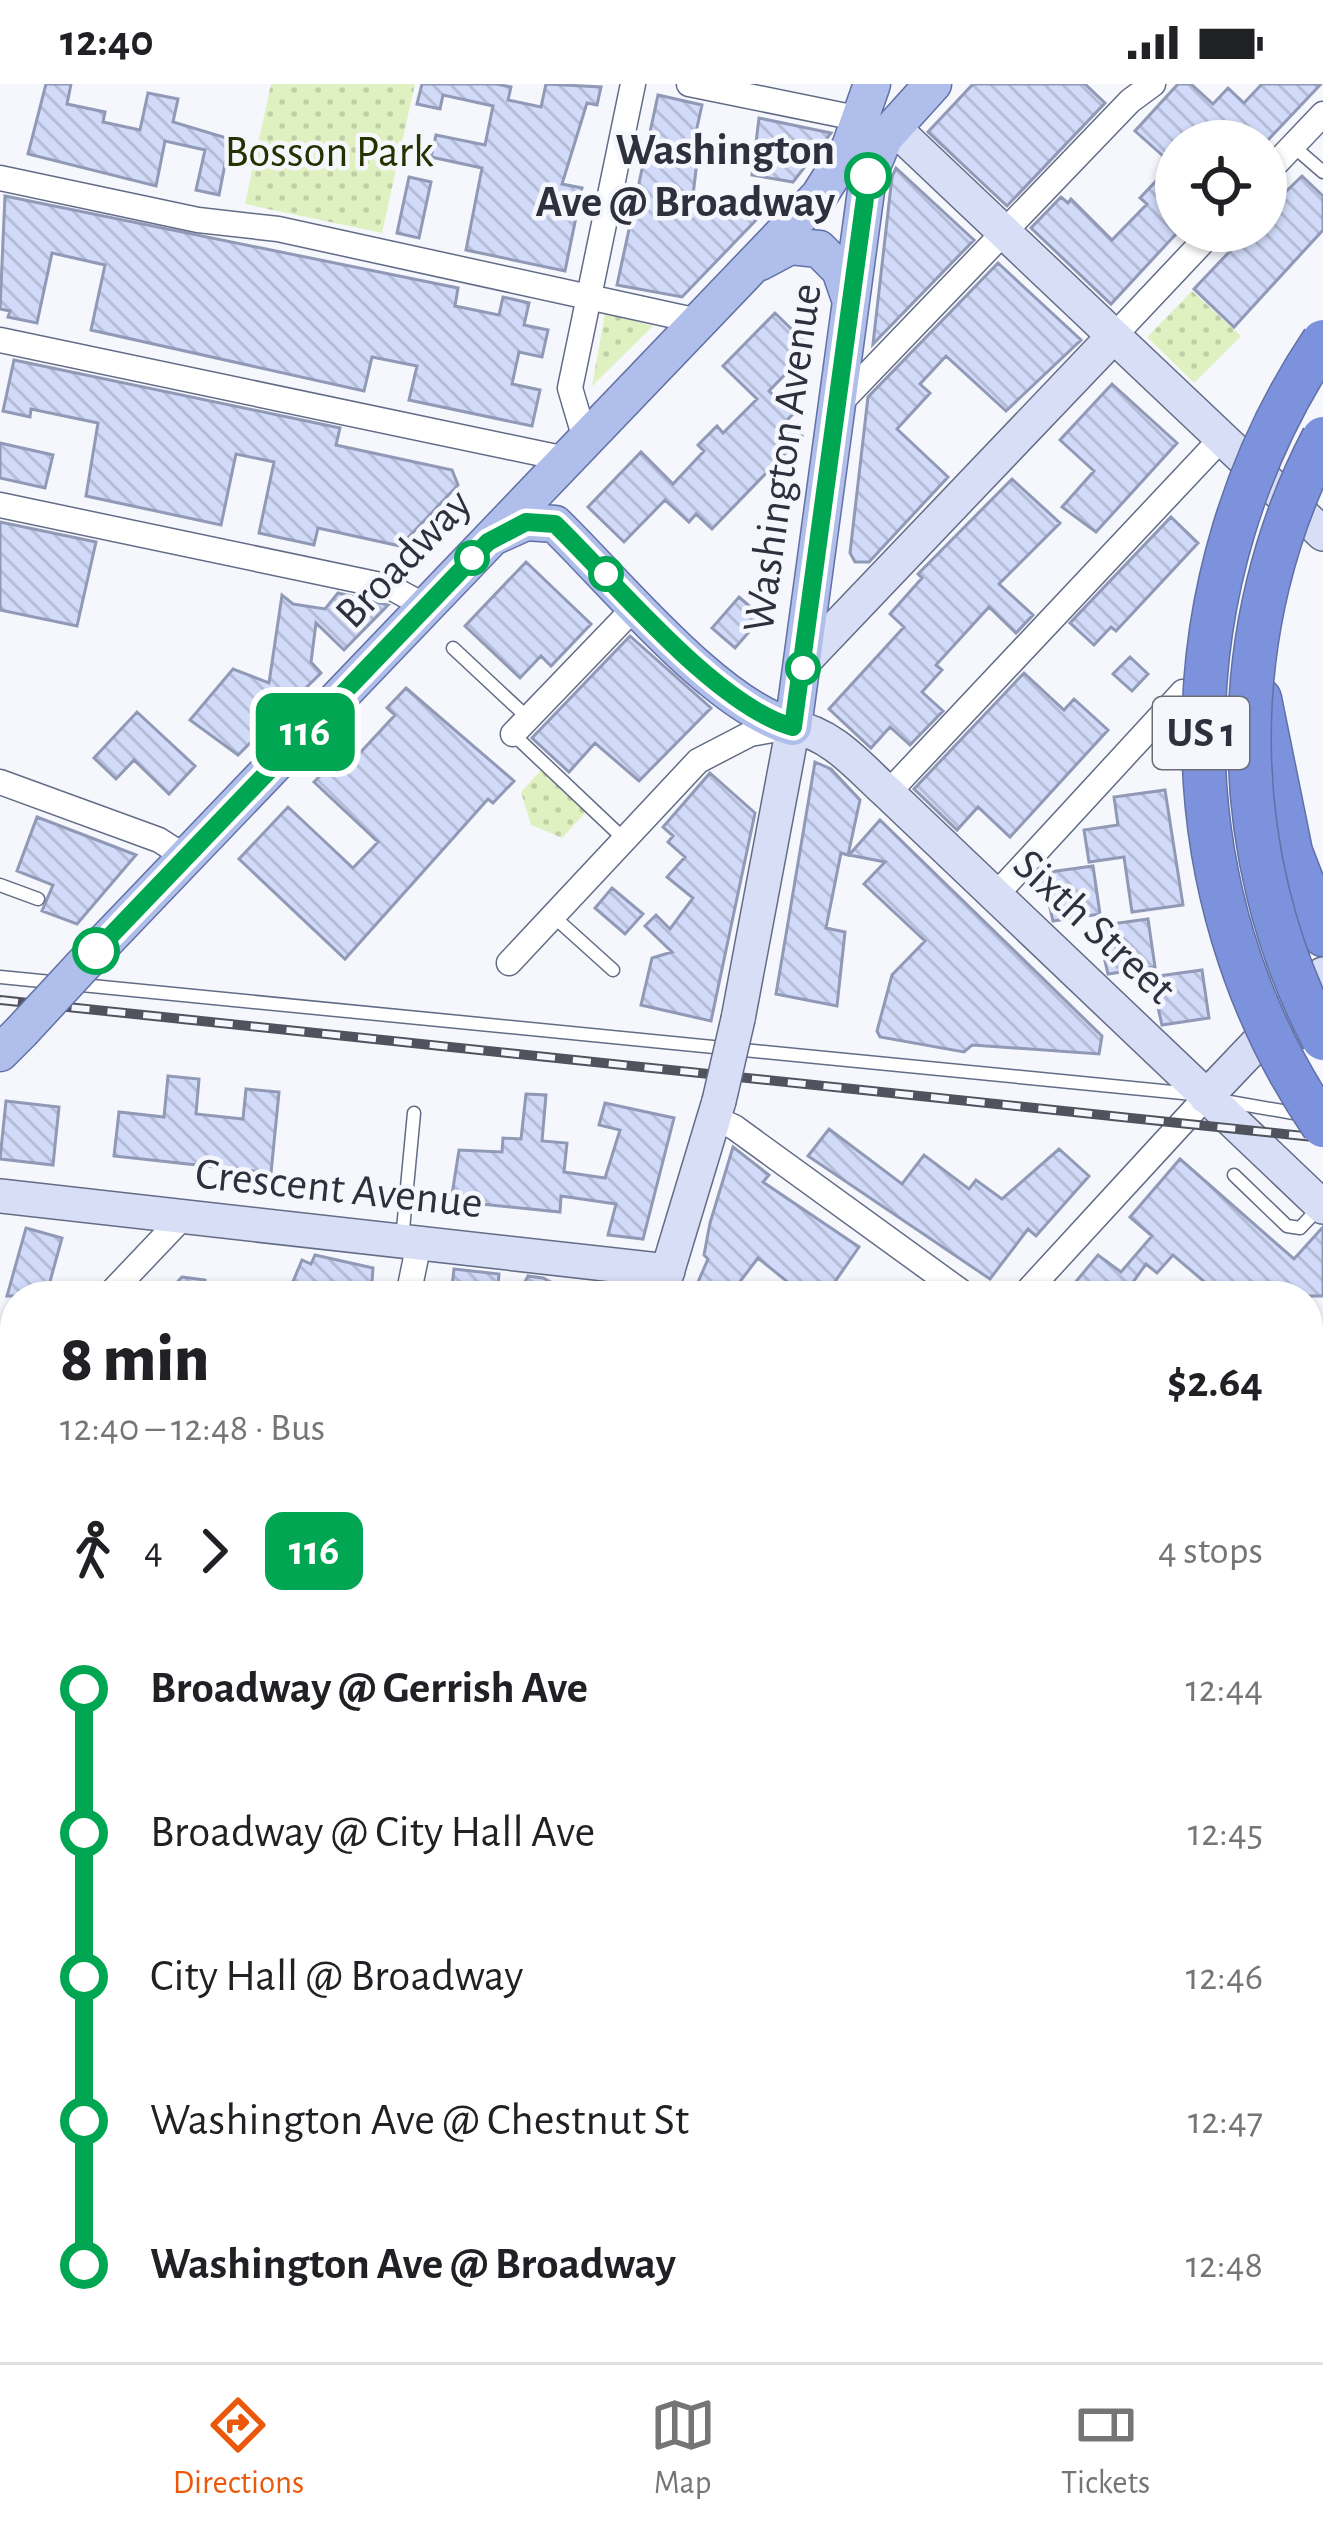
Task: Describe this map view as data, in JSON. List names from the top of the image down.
{
  "streets": {
    "highway": ["US 1"],
    "main road": ["Washington Avenue", "Broadway"],
    "street": ["Sixth Street", "Crescent Avenue"]
  },
  "crossings": [
    ["Washington Avenue", "Broadway"],
    ["Washington Avenue", "Sixth Street"]
  ],
  "parks": ["Bosson Park"],
  "places": ["Washington Ave @ Broadway"],
  "lines": ["bus line 116"],
  "page": {
    "status": "12:40",
    "on_map": "116",
    "heading": ["8 min", "12:40 – 12:48 · Bus", "$2.64"],
    "legs": ["4", "116", "4 stops"],
    "list": [
      {
        "name": "Broadway @ Gerrish Ave",
        "value": "12:44"
      },
      {
        "name": "Broadway @ City Hall Ave",
        "value": "12:45"
      },
      {
        "name": "City Hall @ Broadway",
        "value": "12:46"
      },
      {
        "name": "Washington Ave @ Chestnut St",
        "value": "12:47"
      },
      {
        "name": "Washington Ave @ Broadway",
        "value": "12:48"
      }
    ],
    "tabs": ["Directions", "Map", "Tickets"]
  }
}
